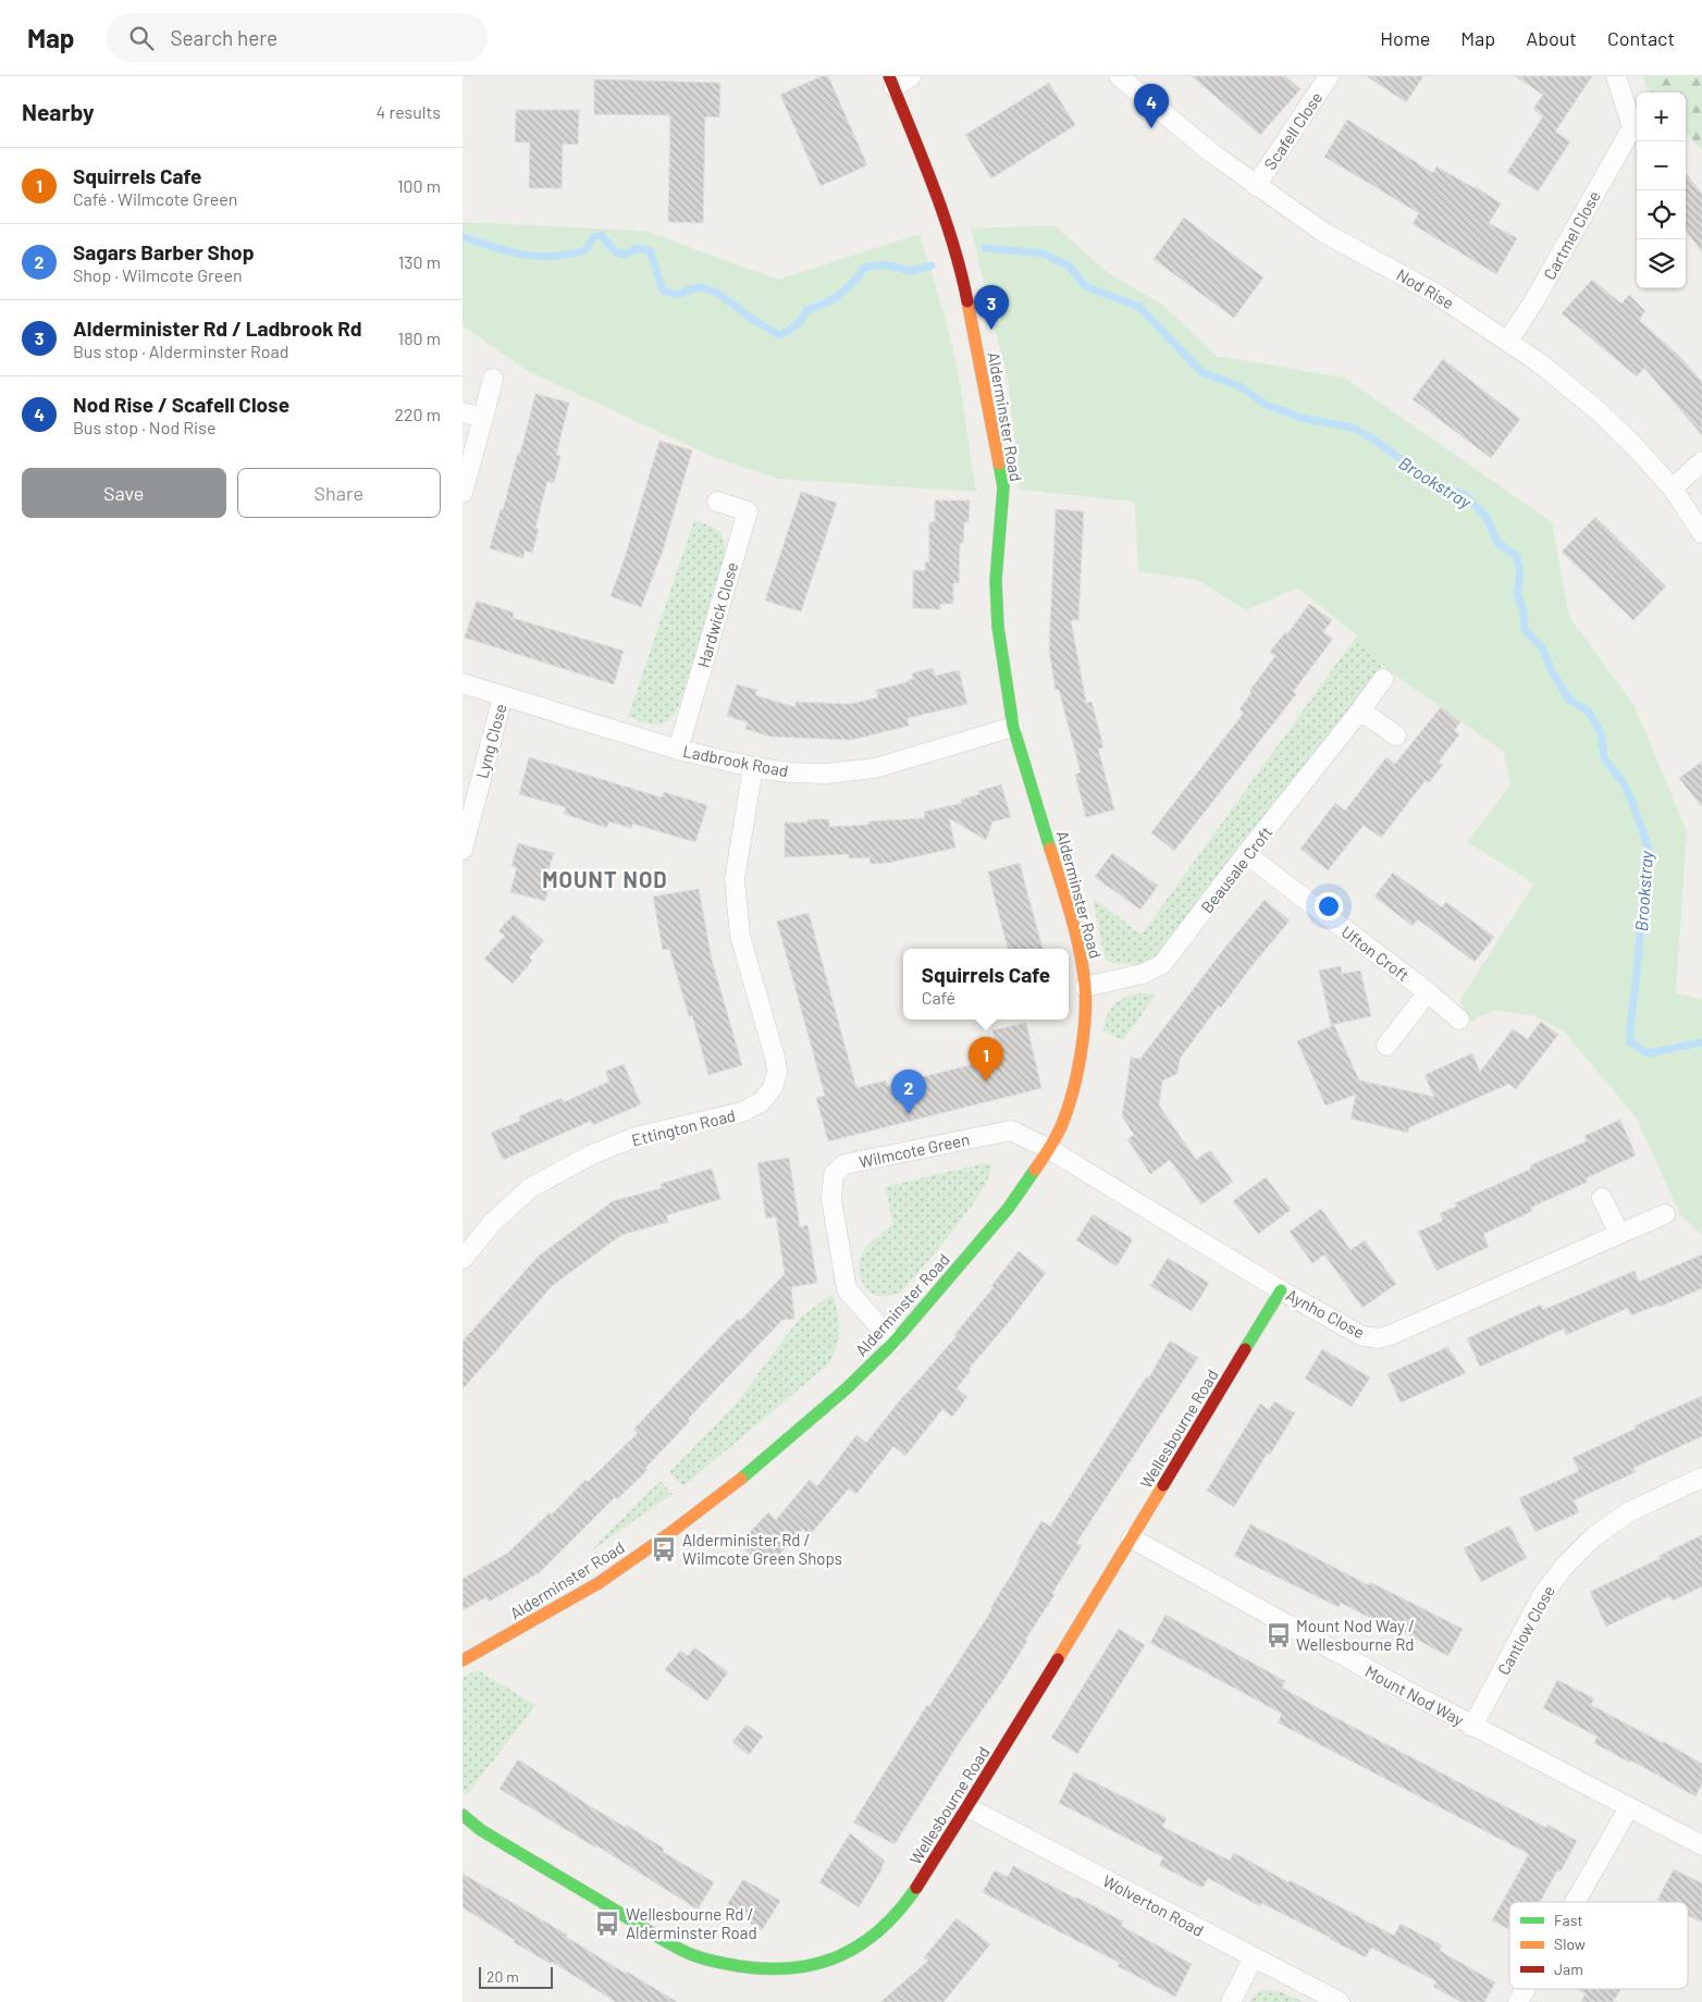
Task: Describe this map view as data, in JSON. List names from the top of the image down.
{
  "streets": {
    "street": [
      "Scafell Close",
      "Cartmel Close",
      "Nod Rise",
      "Alderminster Road",
      "Hardwick Close",
      "Lyng Close",
      "Ladbrook Road",
      "Beausale Croft",
      "Ufton Croft",
      "Ettington Road",
      "Wilmcote Green",
      "Aynho Close",
      "Wellesbourne Road",
      "Cantlow Close",
      "Mount Nod Way",
      "Wolverton Road"
    ]
  },
  "crossings": [
    ["Scafell Close", "Nod Rise"],
    ["Cartmel Close", "Nod Rise"],
    ["Alderminster Road", "Ladbrook Road"],
    ["Alderminster Road", "Beausale Croft"],
    ["Alderminster Road", "Wilmcote Green"],
    ["Alderminster Road", "Aynho Close"],
    ["Hardwick Close", "Ladbrook Road"],
    ["Lyng Close", "Ladbrook Road"],
    ["Ladbrook Road", "Ettington Road"],
    ["Beausale Croft", "Ufton Croft"],
    ["Wilmcote Green", "Aynho Close"],
    ["Aynho Close", "Wellesbourne Road"],
    ["Wellesbourne Road", "Mount Nod Way"],
    ["Wellesbourne Road", "Wolverton Road"],
    ["Cantlow Close", "Mount Nod Way"]
  ],
  "districts": ["MOUNT NOD"],
  "water": ["Brookstray"],
  "places": {
    "bus stop": ["Alderminister Rd / Wilmcote Green Shops", "Mount Nod Way / Wellesbourne Rd", "Wellesbourne Rd / Alderminster Road"]
  },
  "legend": ["Fast", "Slow", "Jam"],
  "scale_bar": "20 m",
  "page": {
    "header": "Map",
    "search": "Search here",
    "nav": [
      "Home",
      "Map",
      "About",
      "Contact"
    ],
    "heading": ["Nearby", "4 results"],
    "pins": [
      "4",
      "3",
      "1",
      "2"
    ],
    "map_buttons": ["+", "−"],
    "list": [
      {
        "mark": "1",
        "name": "Squirrels Cafe",
        "note": "Café · Wilmcote Green",
        "value": "100 m"
      },
      {
        "mark": "2",
        "name": "Sagars Barber Shop",
        "note": "Shop · Wilmcote Green",
        "value": "130 m"
      },
      {
        "mark": "3",
        "name": "Alderminister Rd / Ladbrook Rd",
        "note": "Bus stop · Alderminster Road",
        "value": "180 m"
      },
      {
        "mark": "4",
        "name": "Nod Rise / Scafell Close",
        "note": "Bus stop · Nod Rise",
        "value": "220 m"
      }
    ],
    "buttons": ["Save", "Share"],
    "popup": ["Squirrels Cafe", "Café"],
    "scale": "20 m"
  }
}
